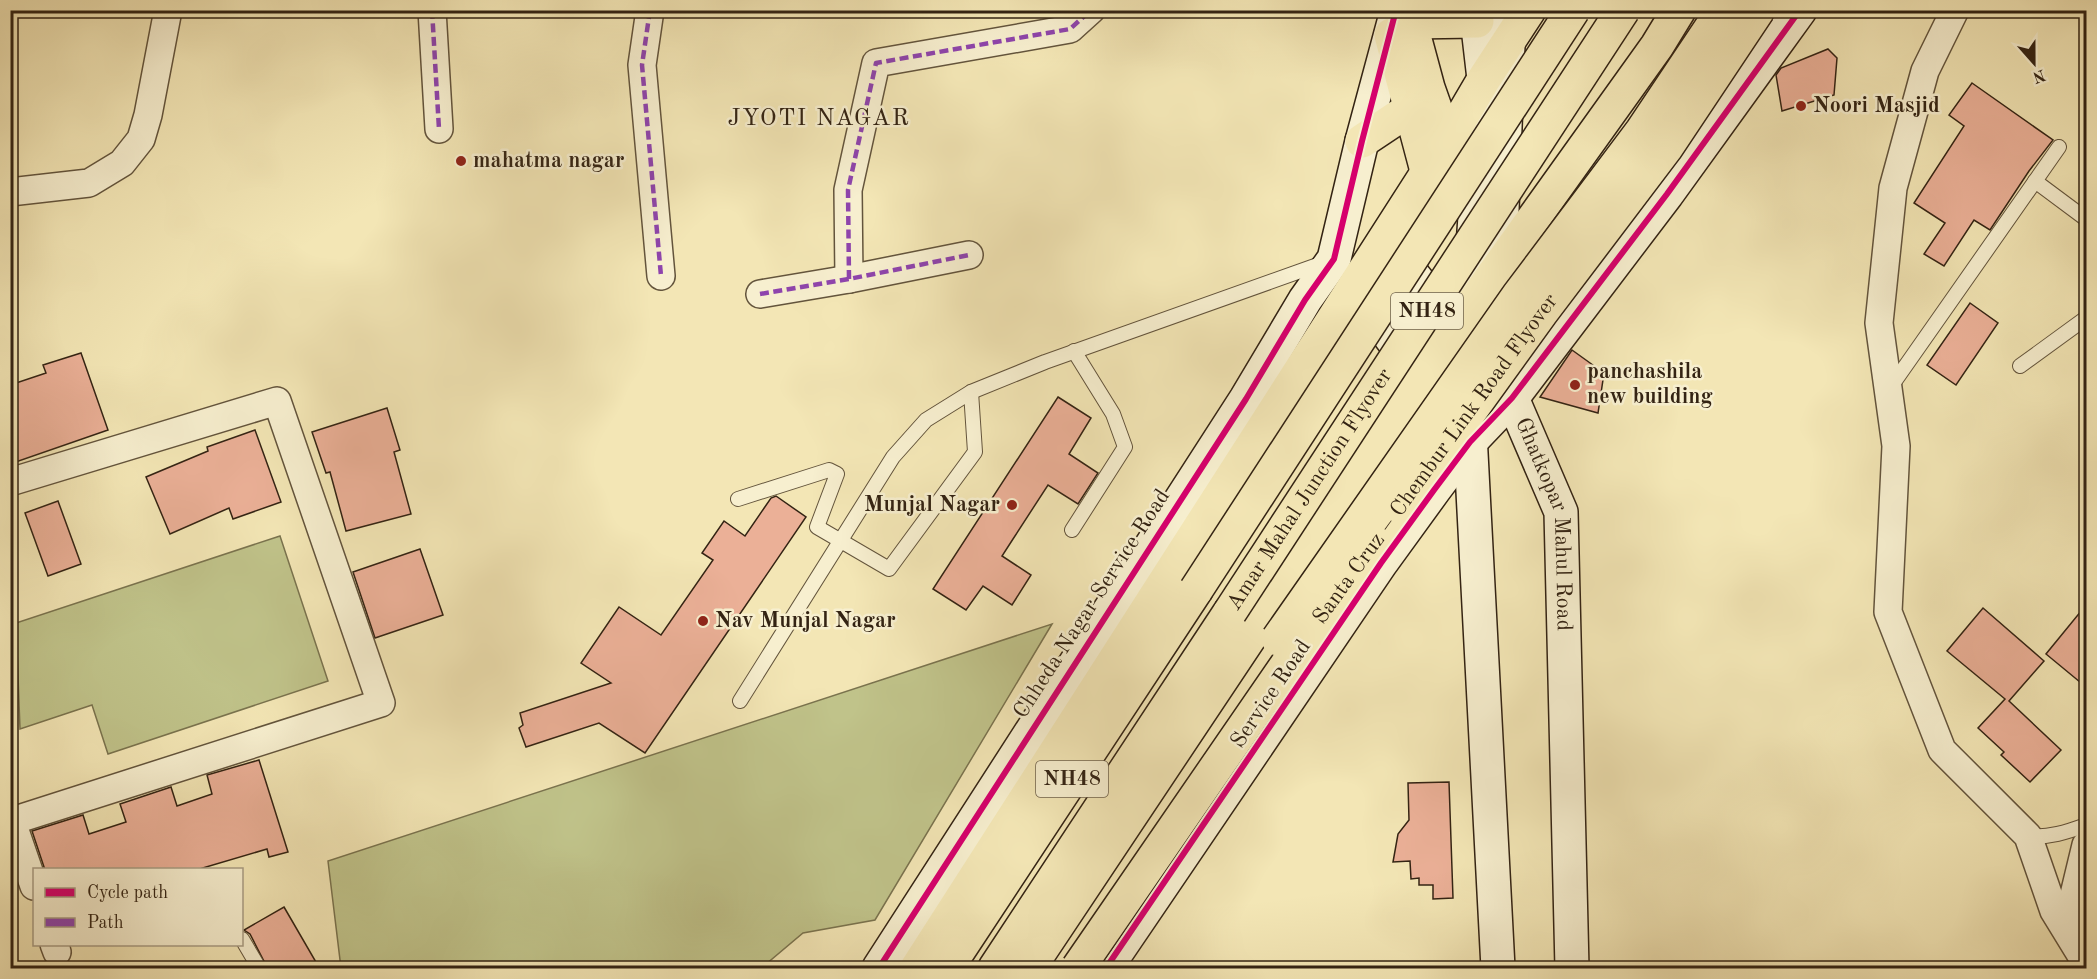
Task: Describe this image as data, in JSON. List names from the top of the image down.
{
  "streets": {
    "highway": ["NH48", "Santa Cruz – Chembur Link Road Flyover", "Amar Mahal Junction Flyover"],
    "street": ["Ghatkopar Mahul Road", "Chheda Nagar Service Road", "Service Road"]
  },
  "crossings": [
    ["Ghatkopar Mahul Road", "Service Road"]
  ],
  "districts": ["JYOTI NAGAR"],
  "places": [
    "Noori Masjid",
    "mahatma nagar",
    "panchashila new building",
    "Munjal Nagar",
    "Nav Munjal Nagar"
  ],
  "legend": ["Cycle path", "Path"],
  "north": "bottom"
}
